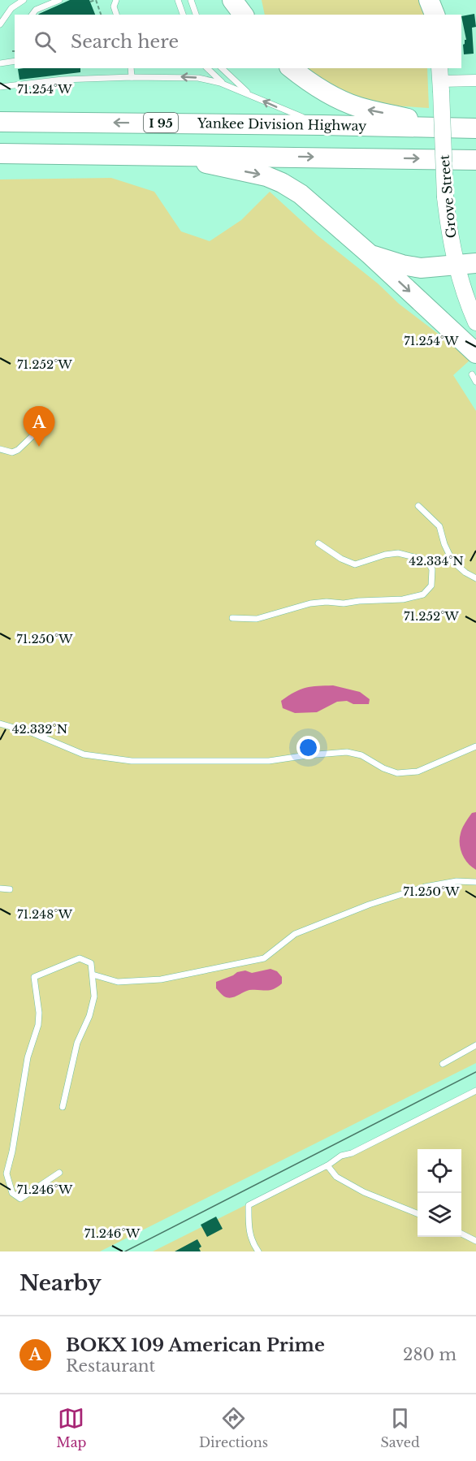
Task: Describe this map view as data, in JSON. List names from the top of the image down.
{
  "streets": {
    "highway": ["I 95", "Yankee Division Highway"],
    "main road": ["Grove Street"]
  },
  "page": {
    "search": "Search here",
    "pins": "A",
    "heading": "Nearby",
    "list": [
      {
        "mark": "A",
        "name": "BOKX 109 American Prime",
        "note": "Restaurant",
        "value": "280 m"
      }
    ],
    "nav": ["Map", "Directions", "Saved"]
  },
  "coordinates": [
    "71.254°W",
    "71.252°W",
    "42.334°N",
    "71.250°W",
    "42.332°N",
    "71.248°W",
    "71.246°W"
  ]
}
